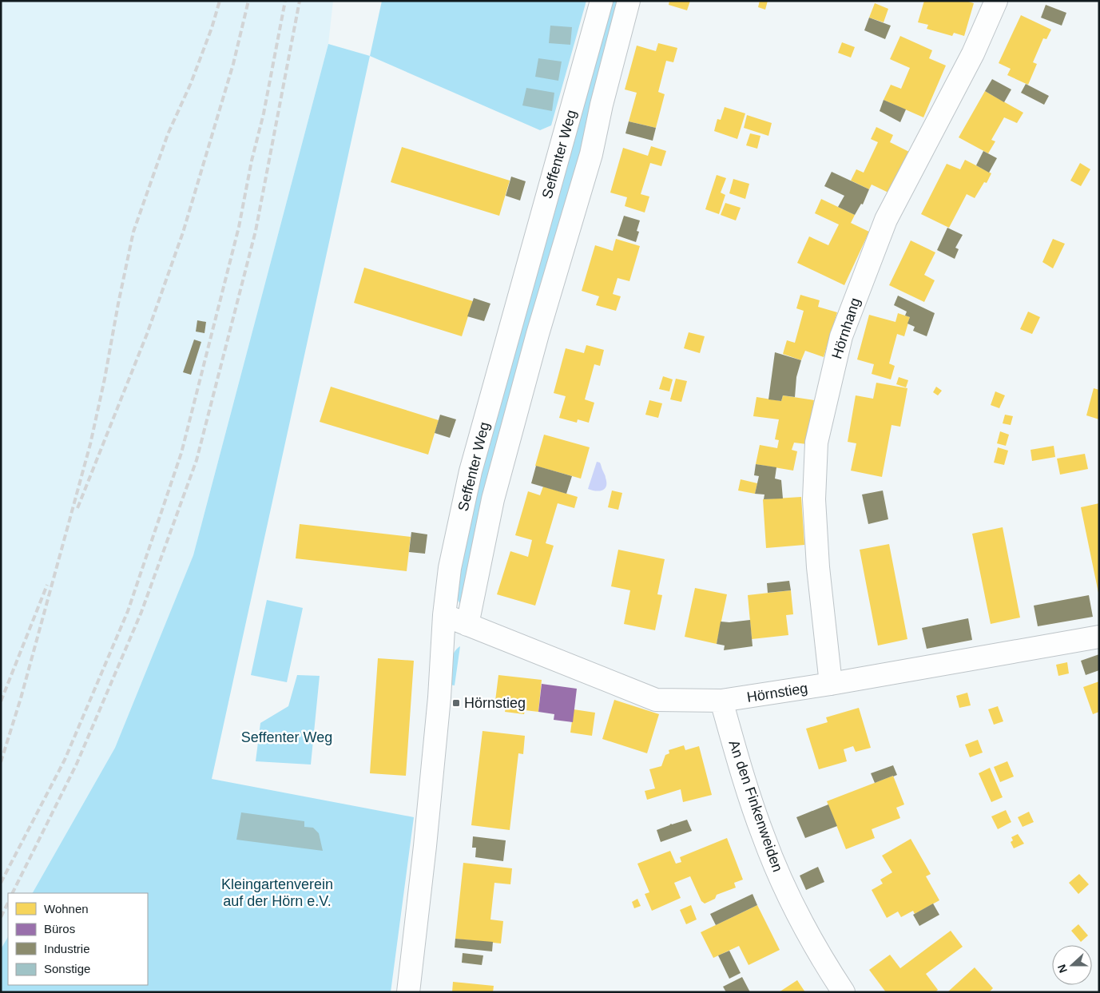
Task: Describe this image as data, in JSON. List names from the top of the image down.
{
  "streets": {
    "street": [
      "Seffenter Weg",
      "Hörnhang",
      "Hörnstieg",
      "An den Finkenweiden"
    ]
  },
  "crossings": [
    ["Seffenter Weg", "Hörnstieg"],
    ["Hörnhang", "Hörnstieg"],
    ["Hörnstieg", "An den Finkenweiden"]
  ],
  "parks": ["Seffenter Weg", "Kleingartenverein auf der Hörn e.V."],
  "places": {
    "transit": ["Hörnstieg"]
  },
  "legend": [
    "Wohnen",
    "Büros",
    "Industrie",
    "Sonstige"
  ],
  "north": "left"
}
